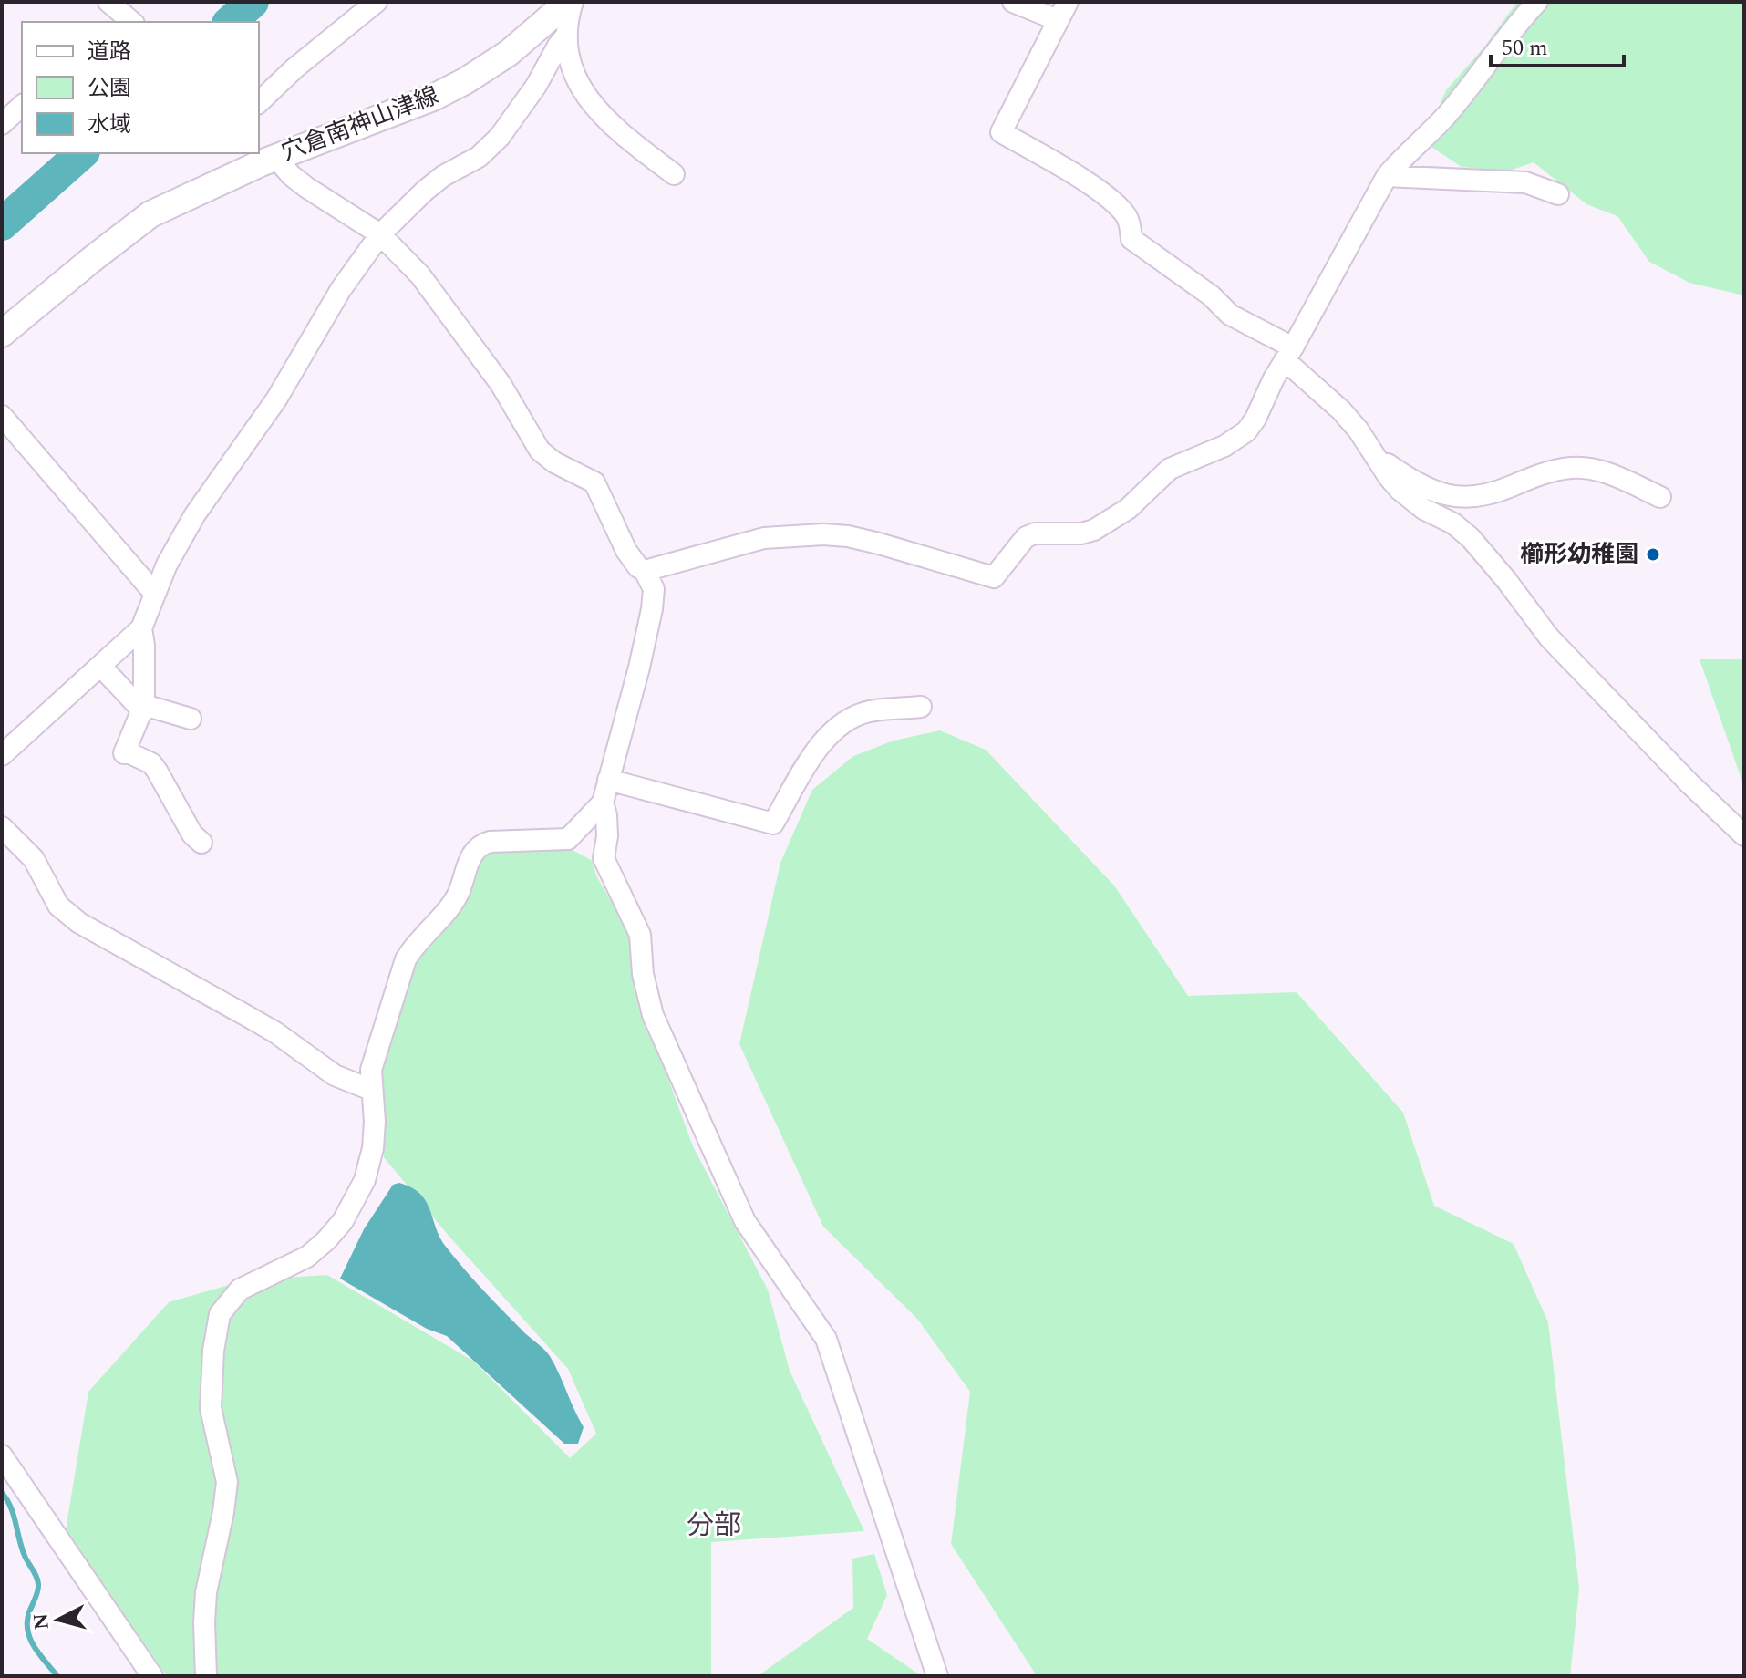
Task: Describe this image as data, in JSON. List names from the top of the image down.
{
  "streets": {
    "main road": ["穴倉南神山津線"]
  },
  "districts": ["分部"],
  "places": ["櫛形幼稚園"],
  "legend": ["道路", "公園", "水域"],
  "scale_bar": "50 m",
  "north": "left"
}
